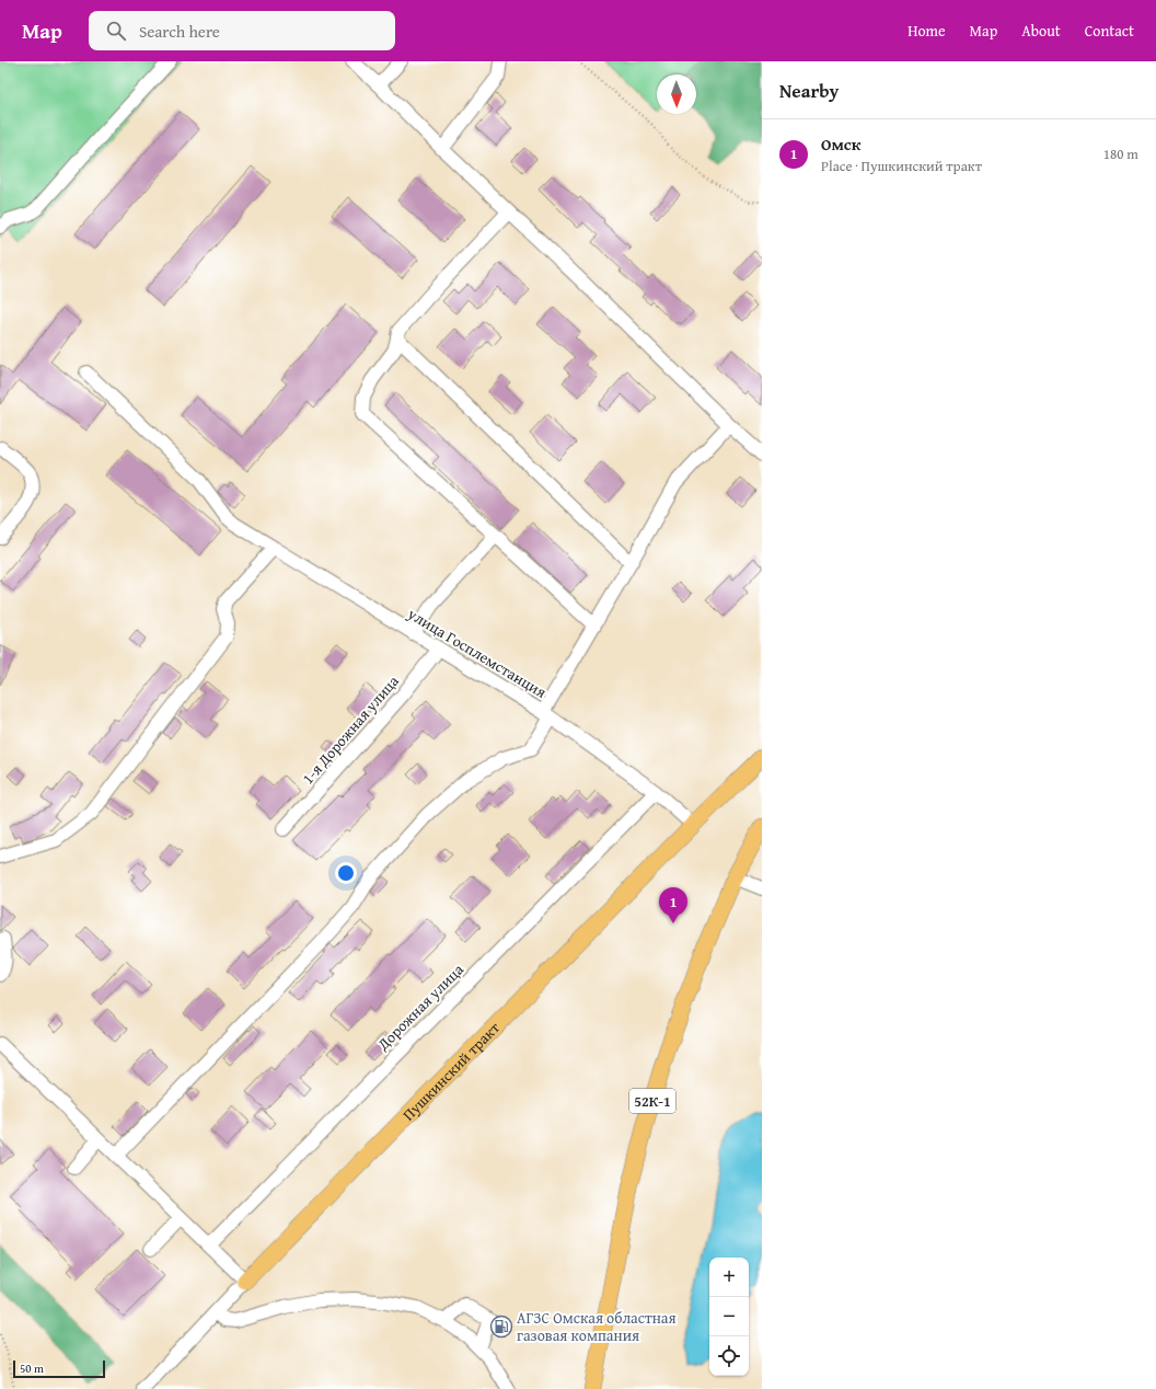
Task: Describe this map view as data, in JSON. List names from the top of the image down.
{
  "streets": {
    "main road": ["Пушкинский тракт", "52К-1"],
    "street": ["улица Госплемстанция", "1-я Дорожная улица", "Дорожная улица"]
  },
  "crossings": [
    ["улица Госплемстанция", "1-я Дорожная улица"],
    ["улица Госплемстанция", "Дорожная улица"],
    ["улица Госплемстанция", "Пушкинский тракт"]
  ],
  "places": {
    "fuel station": ["АГЗС Омская областная газовая компания"]
  },
  "scale_bar": "50 m",
  "north": "bottom",
  "page": {
    "header": "Map",
    "search": "Search here",
    "nav": [
      "Home",
      "Map",
      "About",
      "Contact"
    ],
    "heading": "Nearby",
    "list": [
      {
        "mark": "1",
        "name": "Омск",
        "note": "Place · Пушкинский тракт",
        "value": "180 m"
      }
    ],
    "pins": "1",
    "map_buttons": ["+", "−"],
    "scale": "50 m"
  }
}
